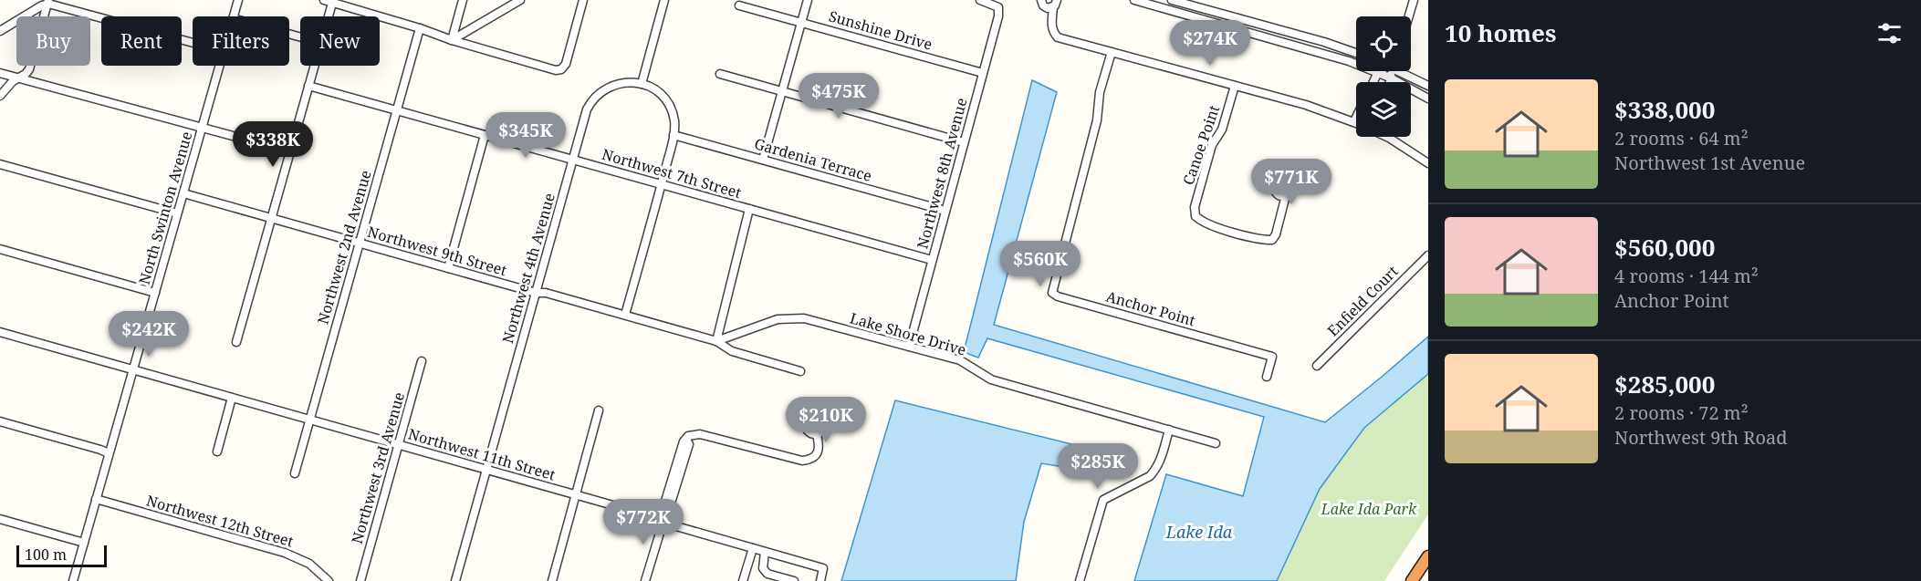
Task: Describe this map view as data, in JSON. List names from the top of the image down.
{
  "streets": {
    "street": [
      "Sunshine Drive",
      "Canoe Point",
      "Gardenia Terrace",
      "Northwest 7th Street",
      "Northwest 8th Avenue",
      "North Swinton Avenue",
      "Northwest 2nd Avenue",
      "Northwest 9th Street",
      "Northwest 4th Avenue",
      "Enfield Court",
      "Anchor Point",
      "Lake Shore Drive",
      "Northwest 11th Street",
      "Northwest 3rd Avenue",
      "Northwest 12th Street"
    ]
  },
  "crossings": [
    ["Sunshine Drive", "Northwest 8th Avenue"],
    ["Gardenia Terrace", "Northwest 7th Street"],
    ["Gardenia Terrace", "Northwest 8th Avenue"],
    ["Gardenia Terrace", "Northwest 4th Avenue"],
    ["Northwest 7th Street", "Northwest 8th Avenue"],
    ["Northwest 7th Street", "Northwest 2nd Avenue"],
    ["Northwest 7th Street", "Northwest 4th Avenue"],
    ["Northwest 8th Avenue", "Lake Shore Drive"],
    ["North Swinton Avenue", "Northwest 9th Street"],
    ["North Swinton Avenue", "Northwest 11th Street"],
    ["North Swinton Avenue", "Northwest 12th Street"],
    ["Northwest 2nd Avenue", "Northwest 9th Street"],
    ["Northwest 2nd Avenue", "Northwest 11th Street"],
    ["Northwest 9th Street", "Northwest 4th Avenue"],
    ["Northwest 9th Street", "Lake Shore Drive"],
    ["Northwest 4th Avenue", "Northwest 11th Street"],
    ["Northwest 11th Street", "Northwest 3rd Avenue"]
  ],
  "water": ["Lake Ida"],
  "parks": ["Lake Ida Park"],
  "scale_bar": "100 m",
  "page": {
    "heading": "10 homes",
    "chip": [
      "Buy",
      "Rent",
      "Filters",
      "New"
    ],
    "price": [
      "$274K",
      "$475K",
      "$345K",
      "$338K",
      "$771K",
      "$560K",
      "$242K",
      "$210K",
      "$285K",
      "$772K"
    ],
    "list": [
      {
        "name": "$338,000",
        "note": "2 rooms · 64 m² · Northwest 1st Avenue"
      },
      {
        "name": "$560,000",
        "note": "4 rooms · 144 m² · Anchor Point"
      },
      {
        "name": "$285,000",
        "note": "2 rooms · 72 m² · Northwest 9th Road"
      }
    ],
    "scale": "100 m"
  }
}
